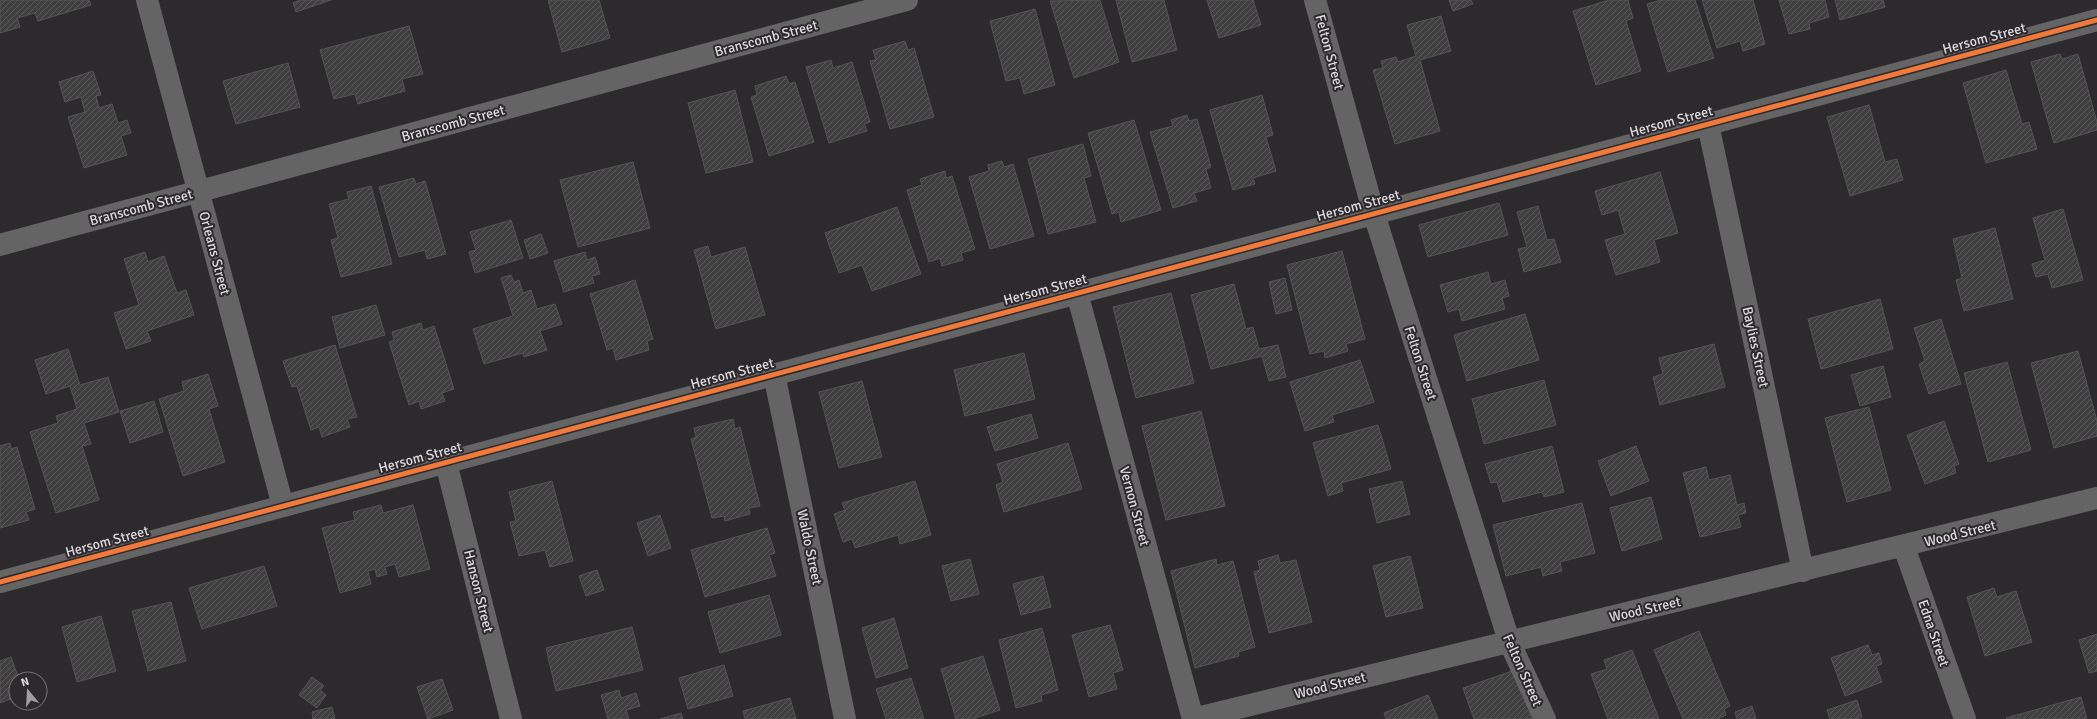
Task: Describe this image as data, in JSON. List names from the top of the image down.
{
  "streets": {
    "street": [
      "Branscomb Street",
      "Hersom Street",
      "Felton Street",
      "Orleans Street",
      "Baylies Street",
      "Vernon Street",
      "Wood Street",
      "Waldo Street",
      "Hanson Street",
      "Edna Street"
    ]
  },
  "crossings": [
    ["Branscomb Street", "Orleans Street"],
    ["Hersom Street", "Felton Street"],
    ["Hersom Street", "Orleans Street"],
    ["Hersom Street", "Baylies Street"],
    ["Hersom Street", "Vernon Street"],
    ["Hersom Street", "Waldo Street"],
    ["Hersom Street", "Hanson Street"],
    ["Felton Street", "Wood Street"],
    ["Baylies Street", "Wood Street"],
    ["Vernon Street", "Wood Street"],
    ["Wood Street", "Edna Street"]
  ],
  "north": "top"
}
